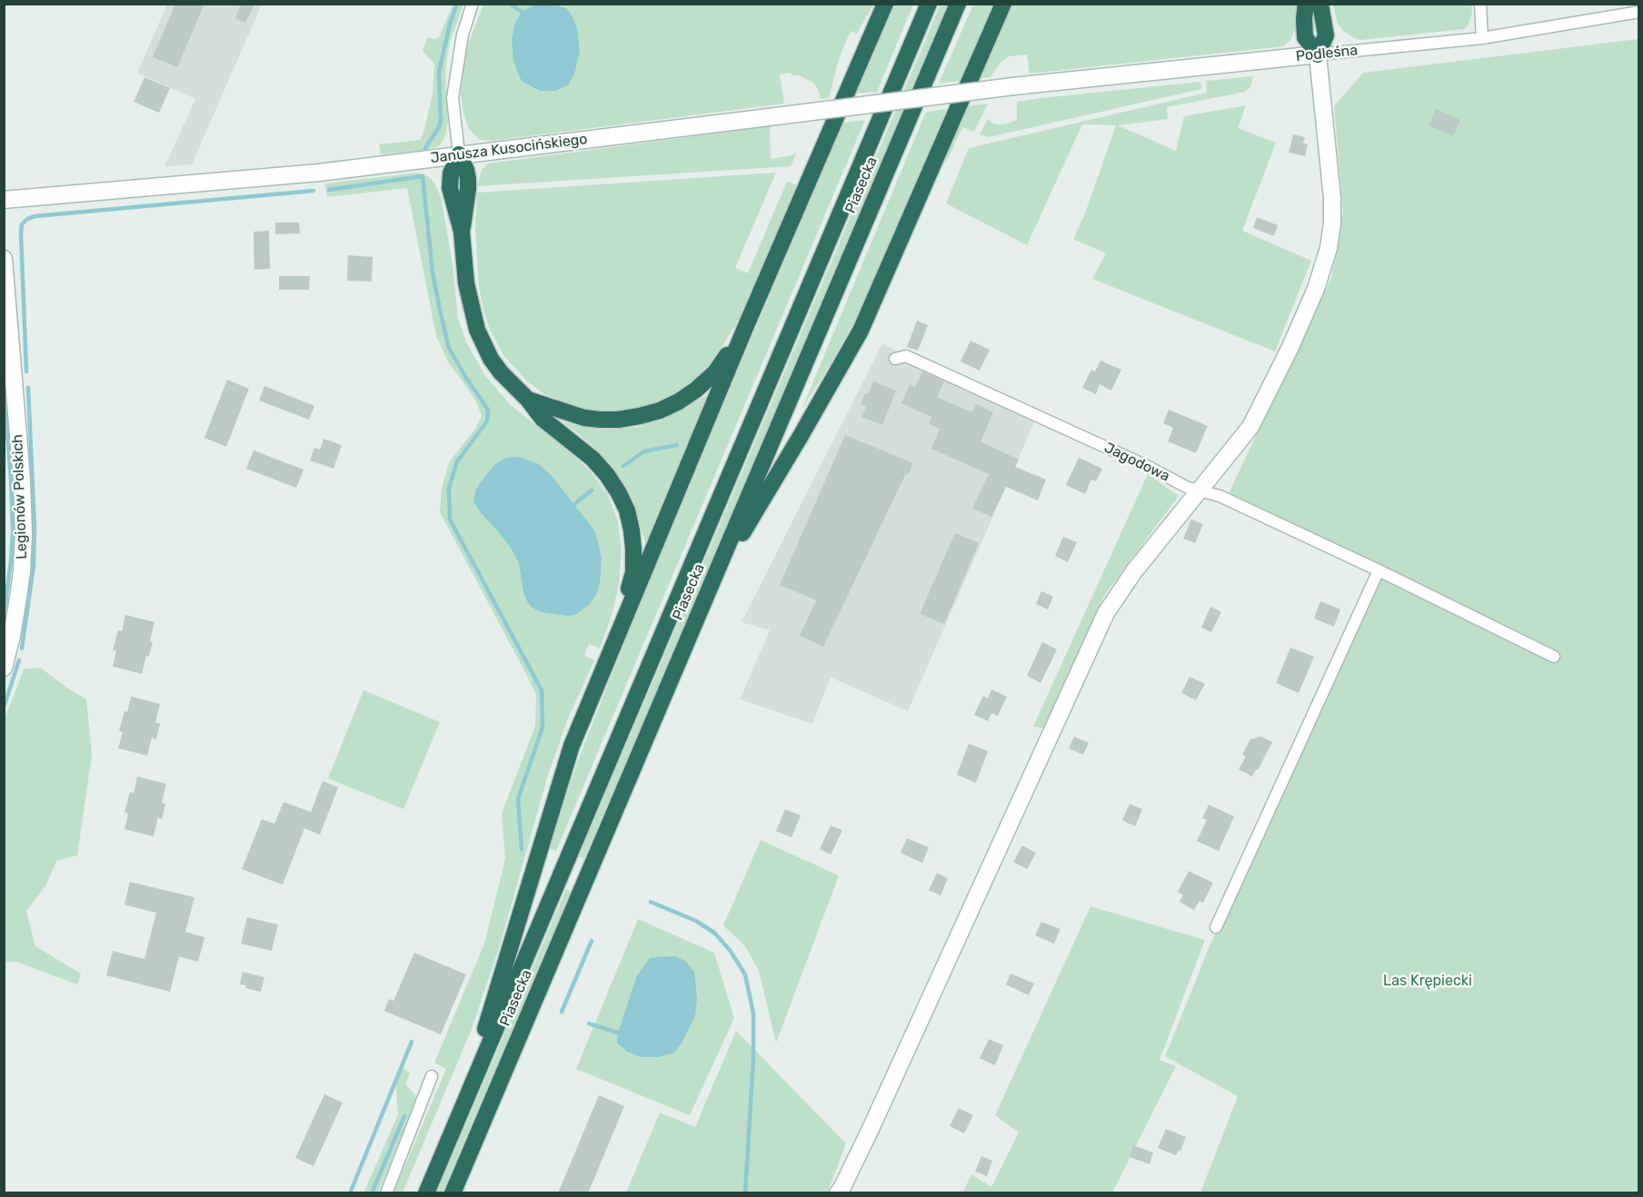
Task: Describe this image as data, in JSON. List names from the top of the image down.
{
  "streets": {
    "highway": ["Piasecka"],
    "street": [
      "Podleśna",
      "Janusza Kusocińskiego",
      "Jagodowa",
      "Legionów Polskich"
    ]
  },
  "crossings": [
    ["Podleśna", "Janusza Kusocińskiego"]
  ],
  "parks": ["Las Krępiecki"]
}
